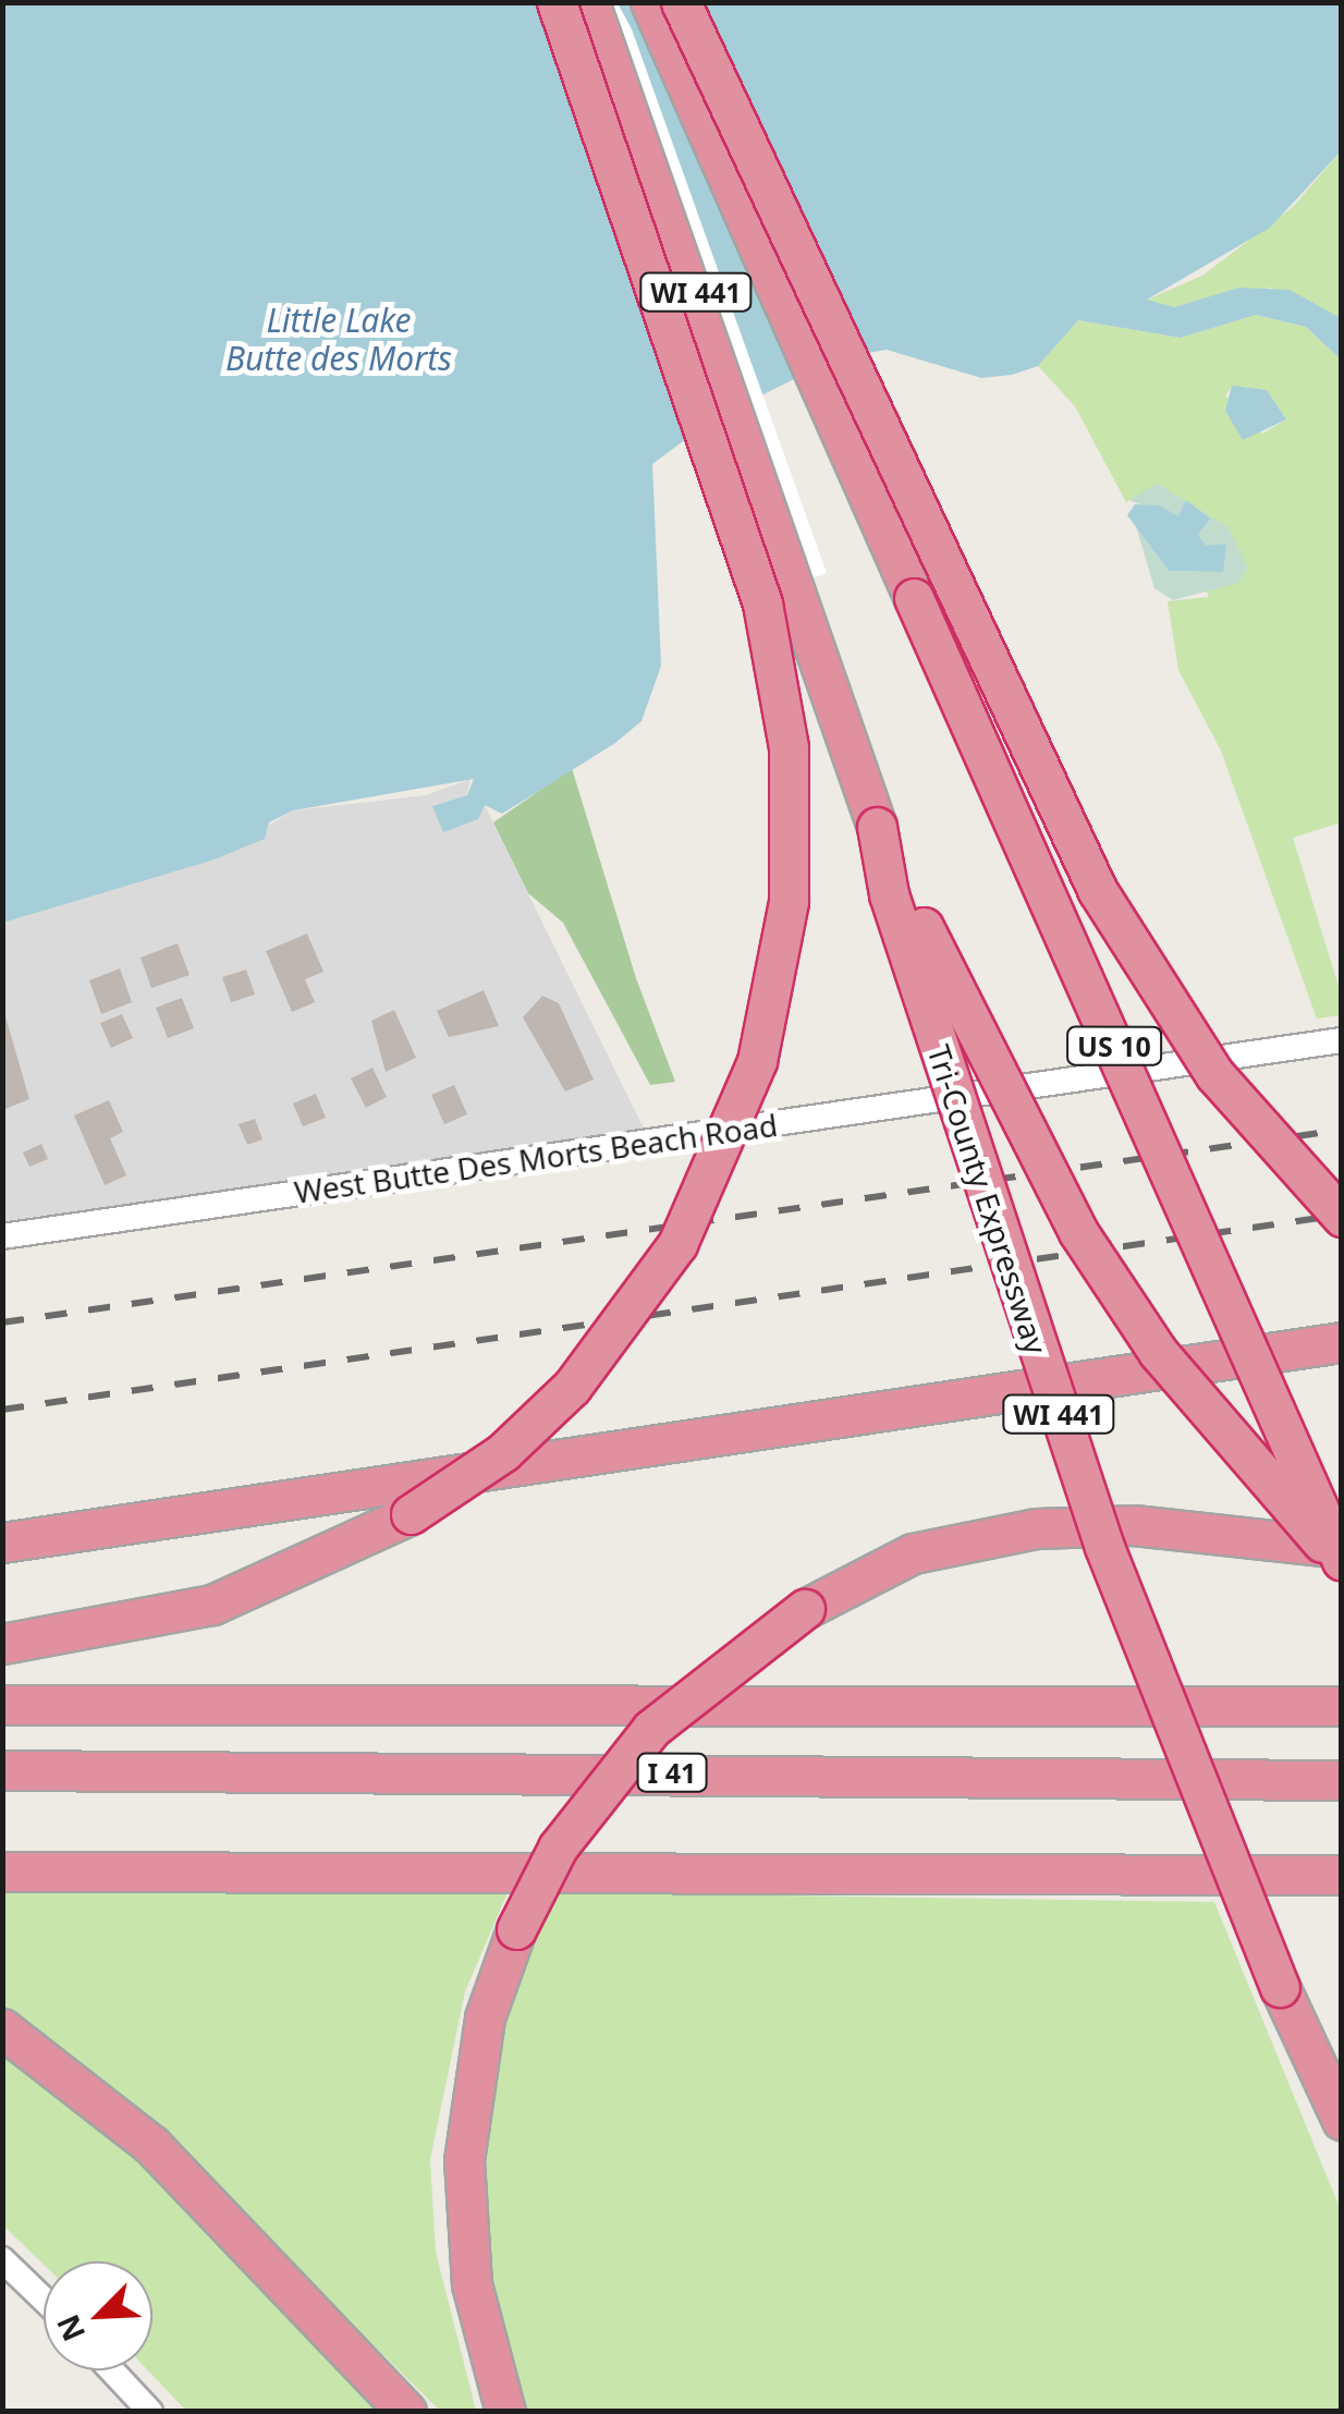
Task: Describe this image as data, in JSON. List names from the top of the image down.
{
  "streets": {
    "highway": [
      "WI 441",
      "US 10",
      "Tri-County Expressway",
      "I 41"
    ],
    "street": ["West Butte Des Morts Beach Road"]
  },
  "water": ["Little Lake Butte des Morts"],
  "north": "bottom left"
}
